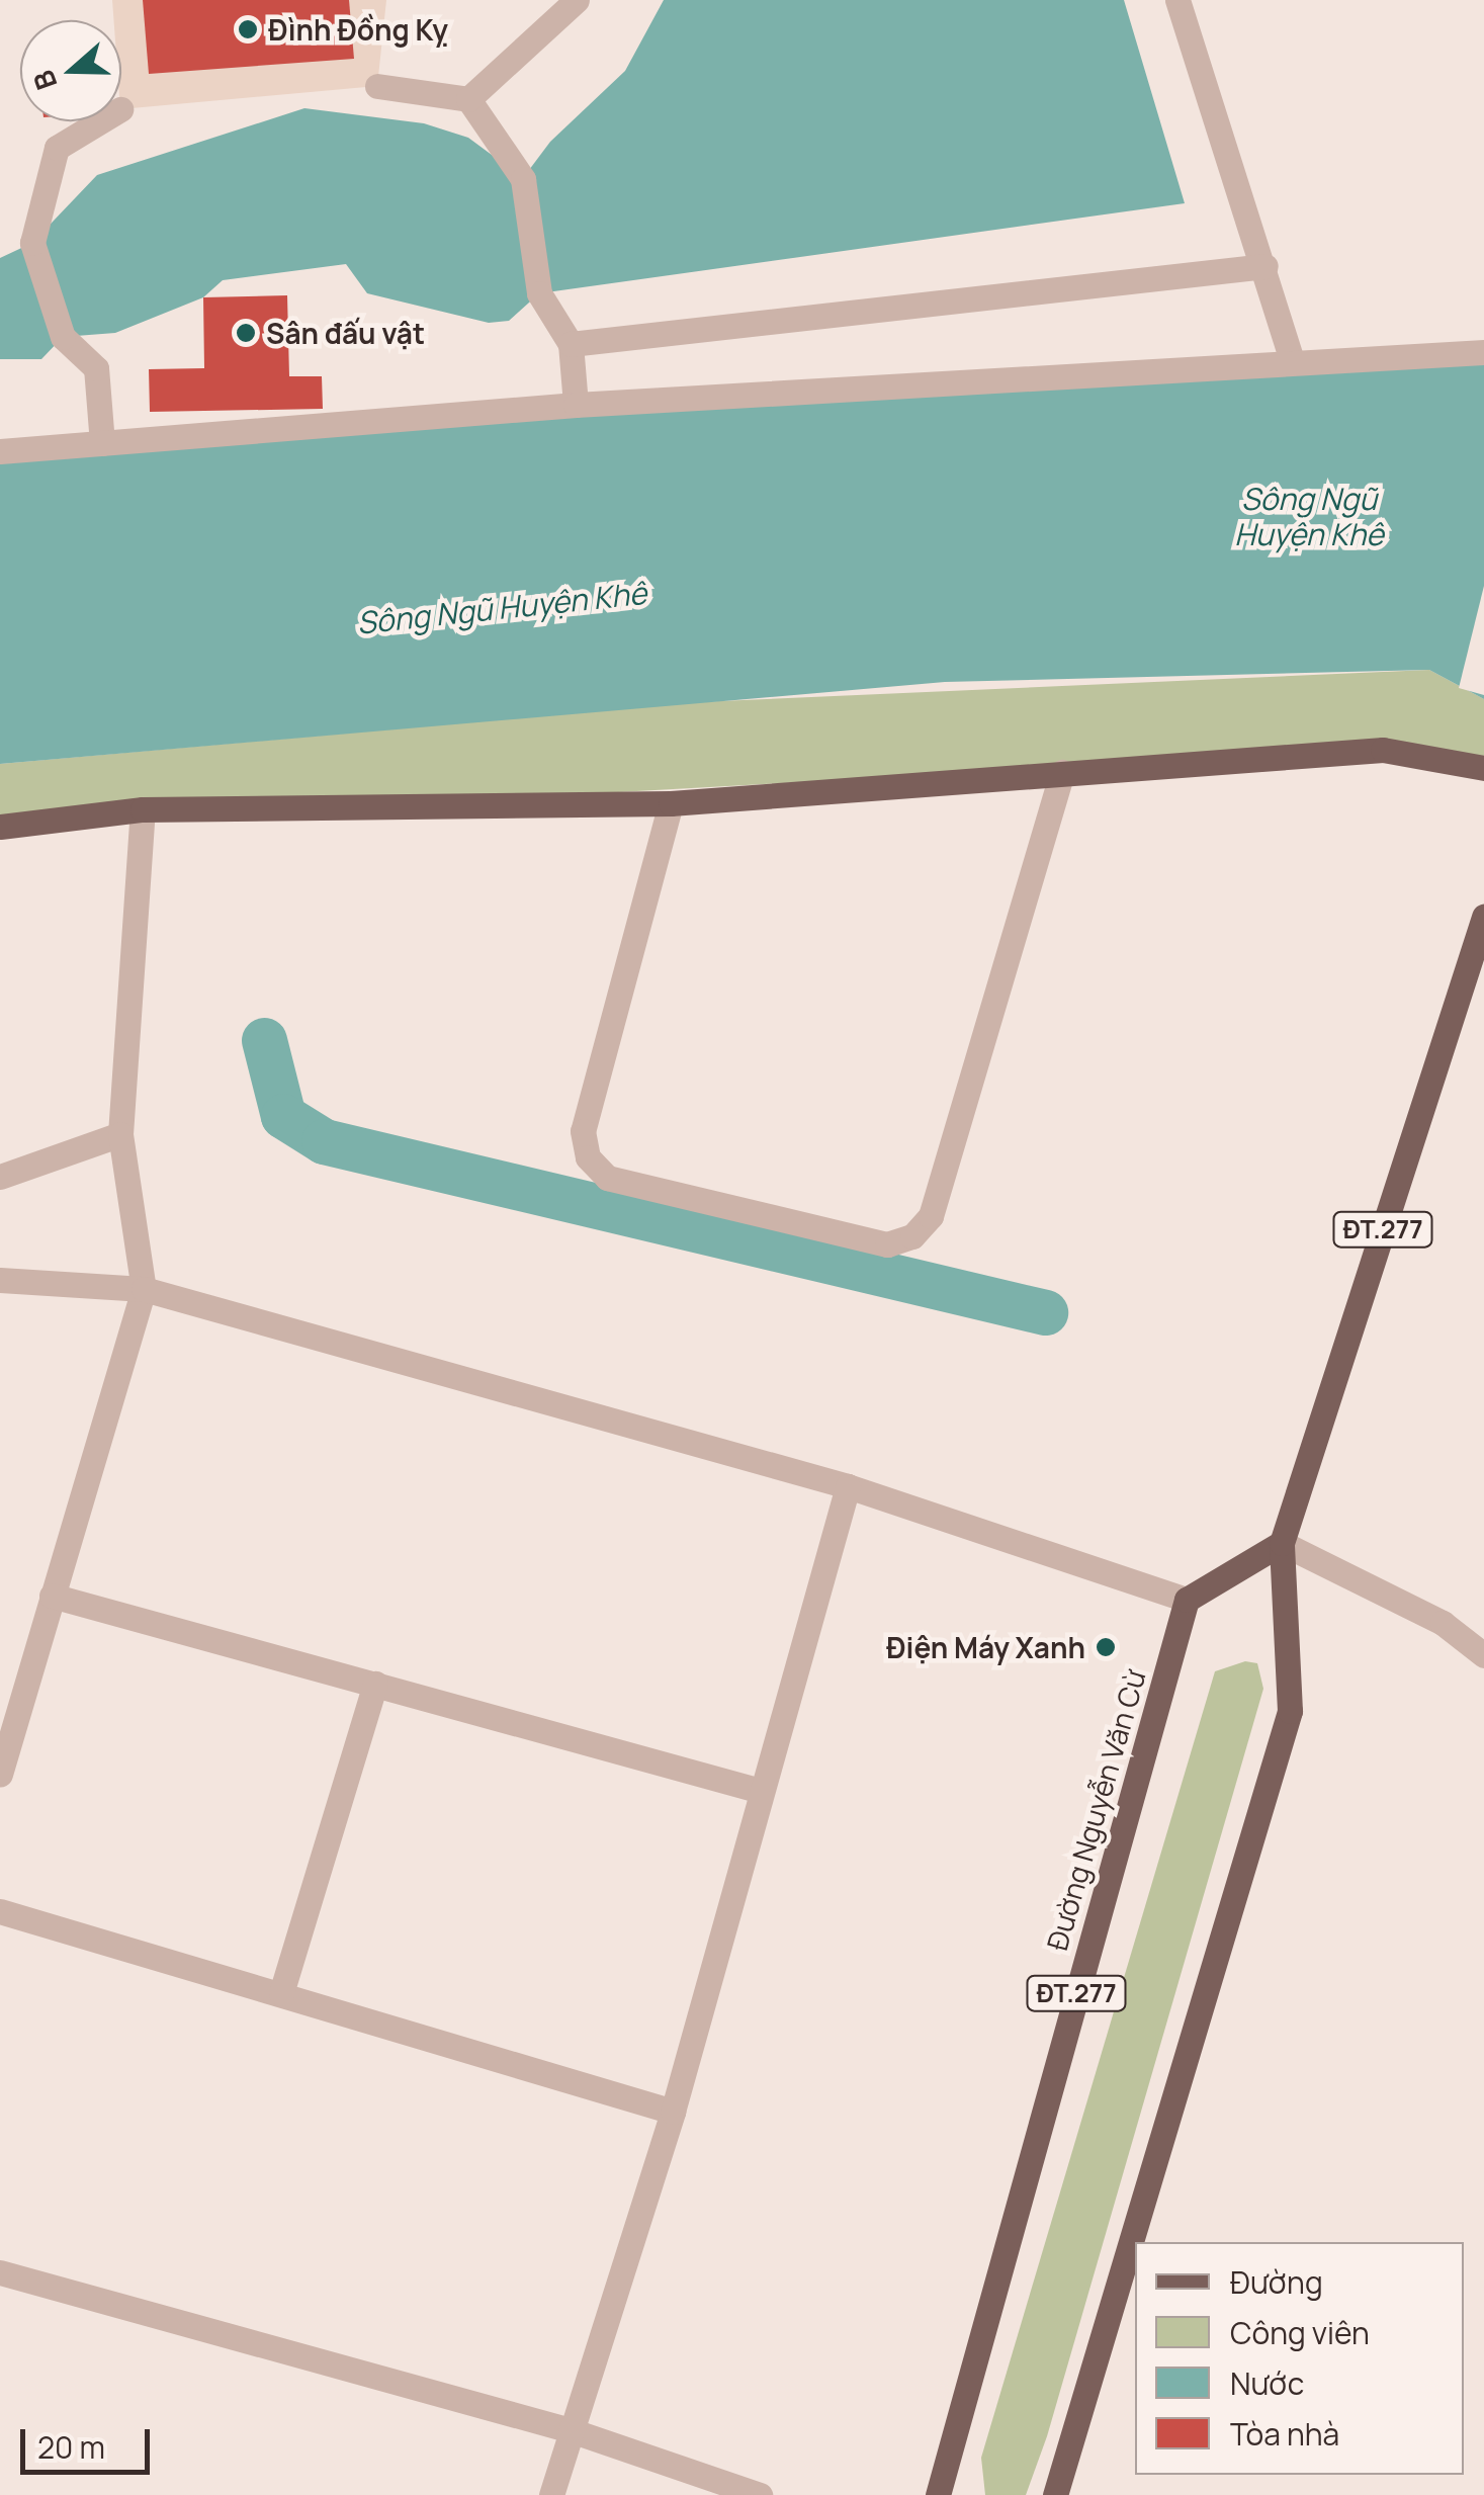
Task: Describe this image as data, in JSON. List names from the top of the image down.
{
  "streets": {
    "main road": ["ĐT.277", "Đường Nguyễn Văn Cừ"]
  },
  "water": ["Sông Ngũ Huyện Khê"],
  "places": ["Đình Đồng Kỵ", "Sân đấu vật", "Điện Máy Xanh"],
  "legend": [
    "Đường",
    "Công viên",
    "Nước",
    "Tòa nhà"
  ],
  "scale_bar": "20 m",
  "north": "left"
}
